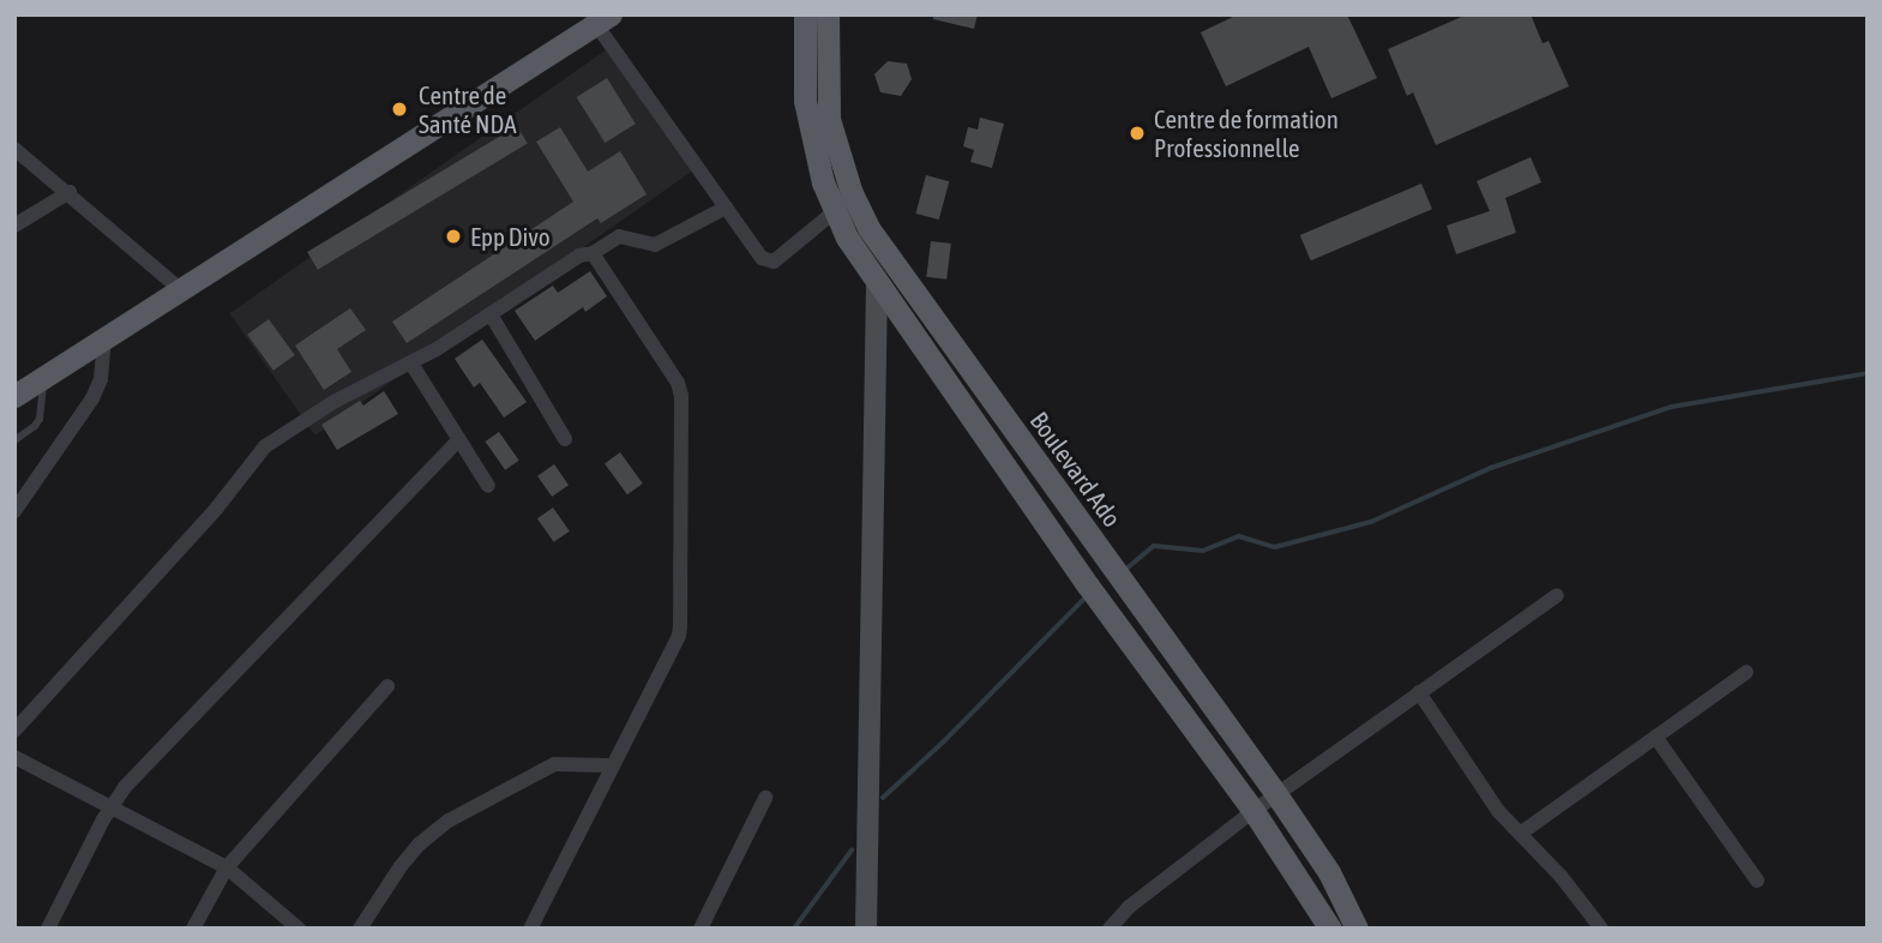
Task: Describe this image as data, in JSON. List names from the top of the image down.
{
  "streets": {
    "main road": ["Boulevard Ado"]
  },
  "places": ["Centre de Santé NDA", "Centre de formation Professionnelle", "Epp Divo"]
}
